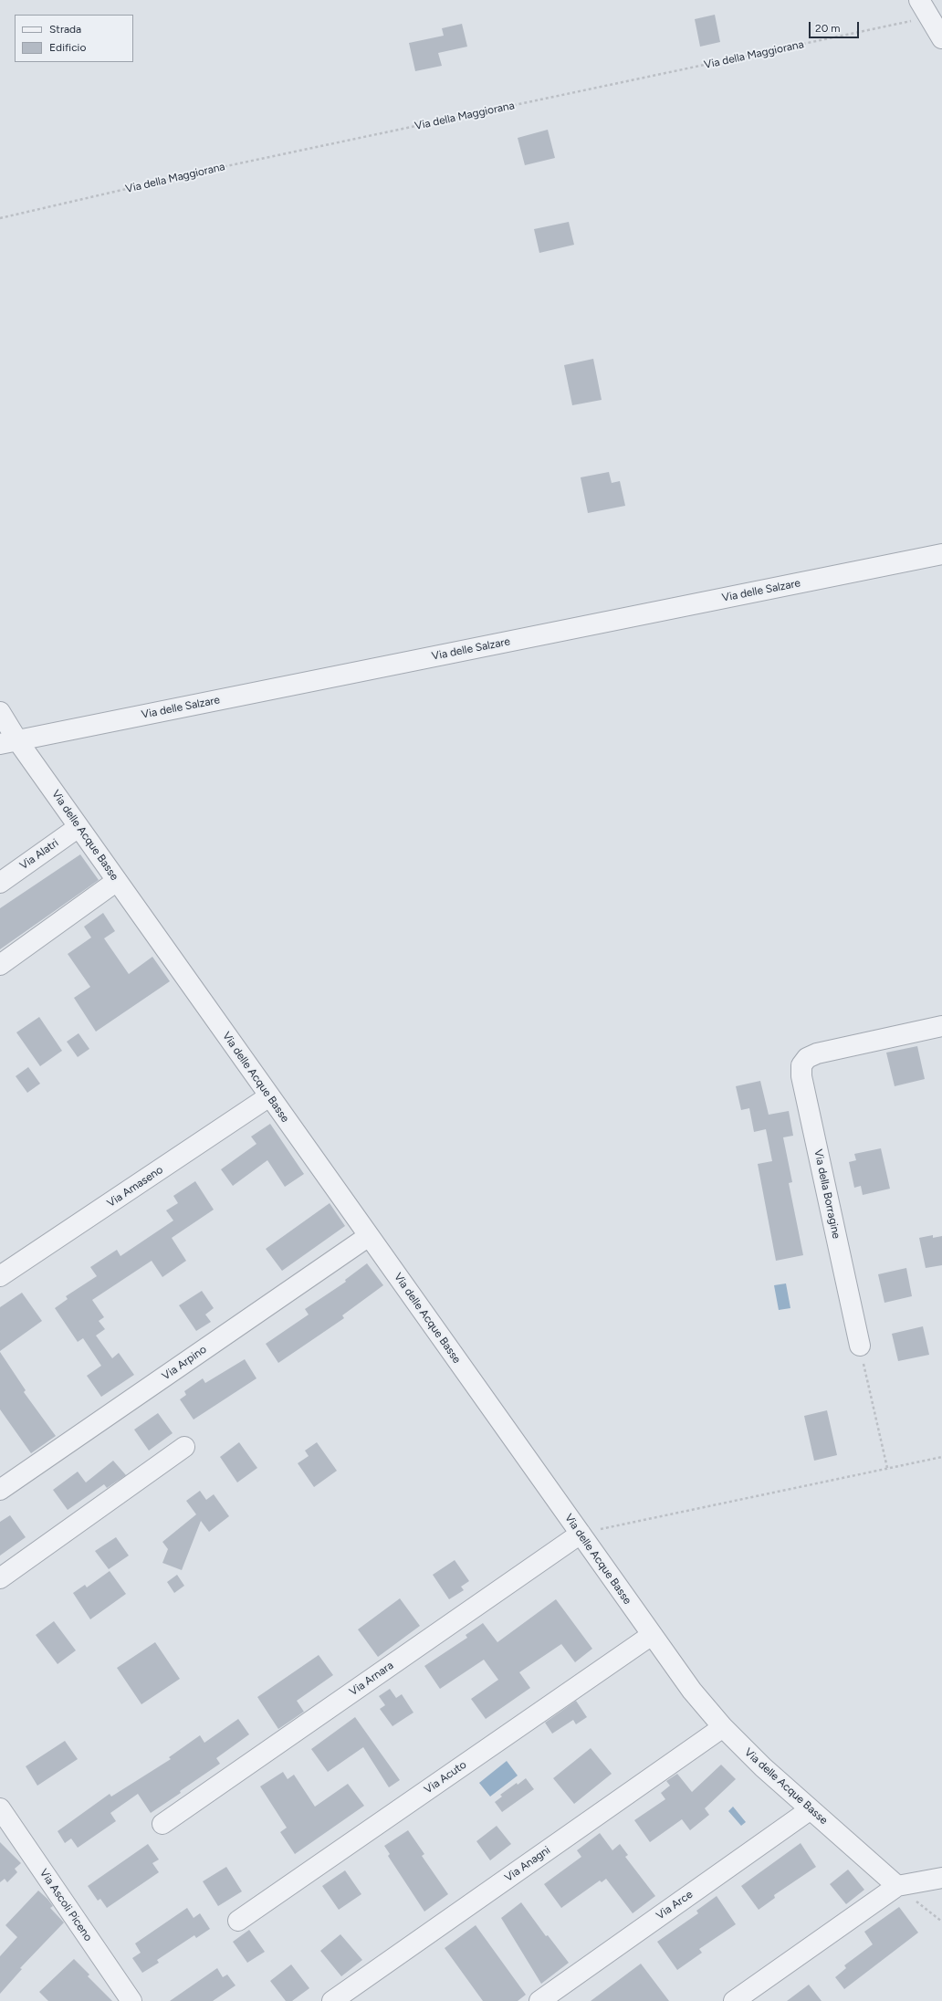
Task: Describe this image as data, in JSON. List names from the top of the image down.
{
  "streets": {
    "street": [
      "Via delle Salzare",
      "Via delle Acque Basse",
      "Via Alatri",
      "Via Amaseno",
      "Via della Borragine",
      "Via Arpino",
      "Via Arnara",
      "Via Acuto",
      "Via Anagni",
      "Via Ascoli Piceno",
      "Via Arce"
    ],
    "path": ["Via della Maggiorana"]
  },
  "crossings": [
    ["Via delle Salzare", "Via delle Acque Basse"],
    ["Via delle Acque Basse", "Via Alatri"],
    ["Via delle Acque Basse", "Via Amaseno"],
    ["Via delle Acque Basse", "Via Arpino"],
    ["Via delle Acque Basse", "Via Arnara"],
    ["Via delle Acque Basse", "Via Acuto"],
    ["Via delle Acque Basse", "Via Anagni"],
    ["Via delle Acque Basse", "Via Arce"]
  ],
  "legend": ["Strada", "Edificio"],
  "scale_bar": "20 m"
}
